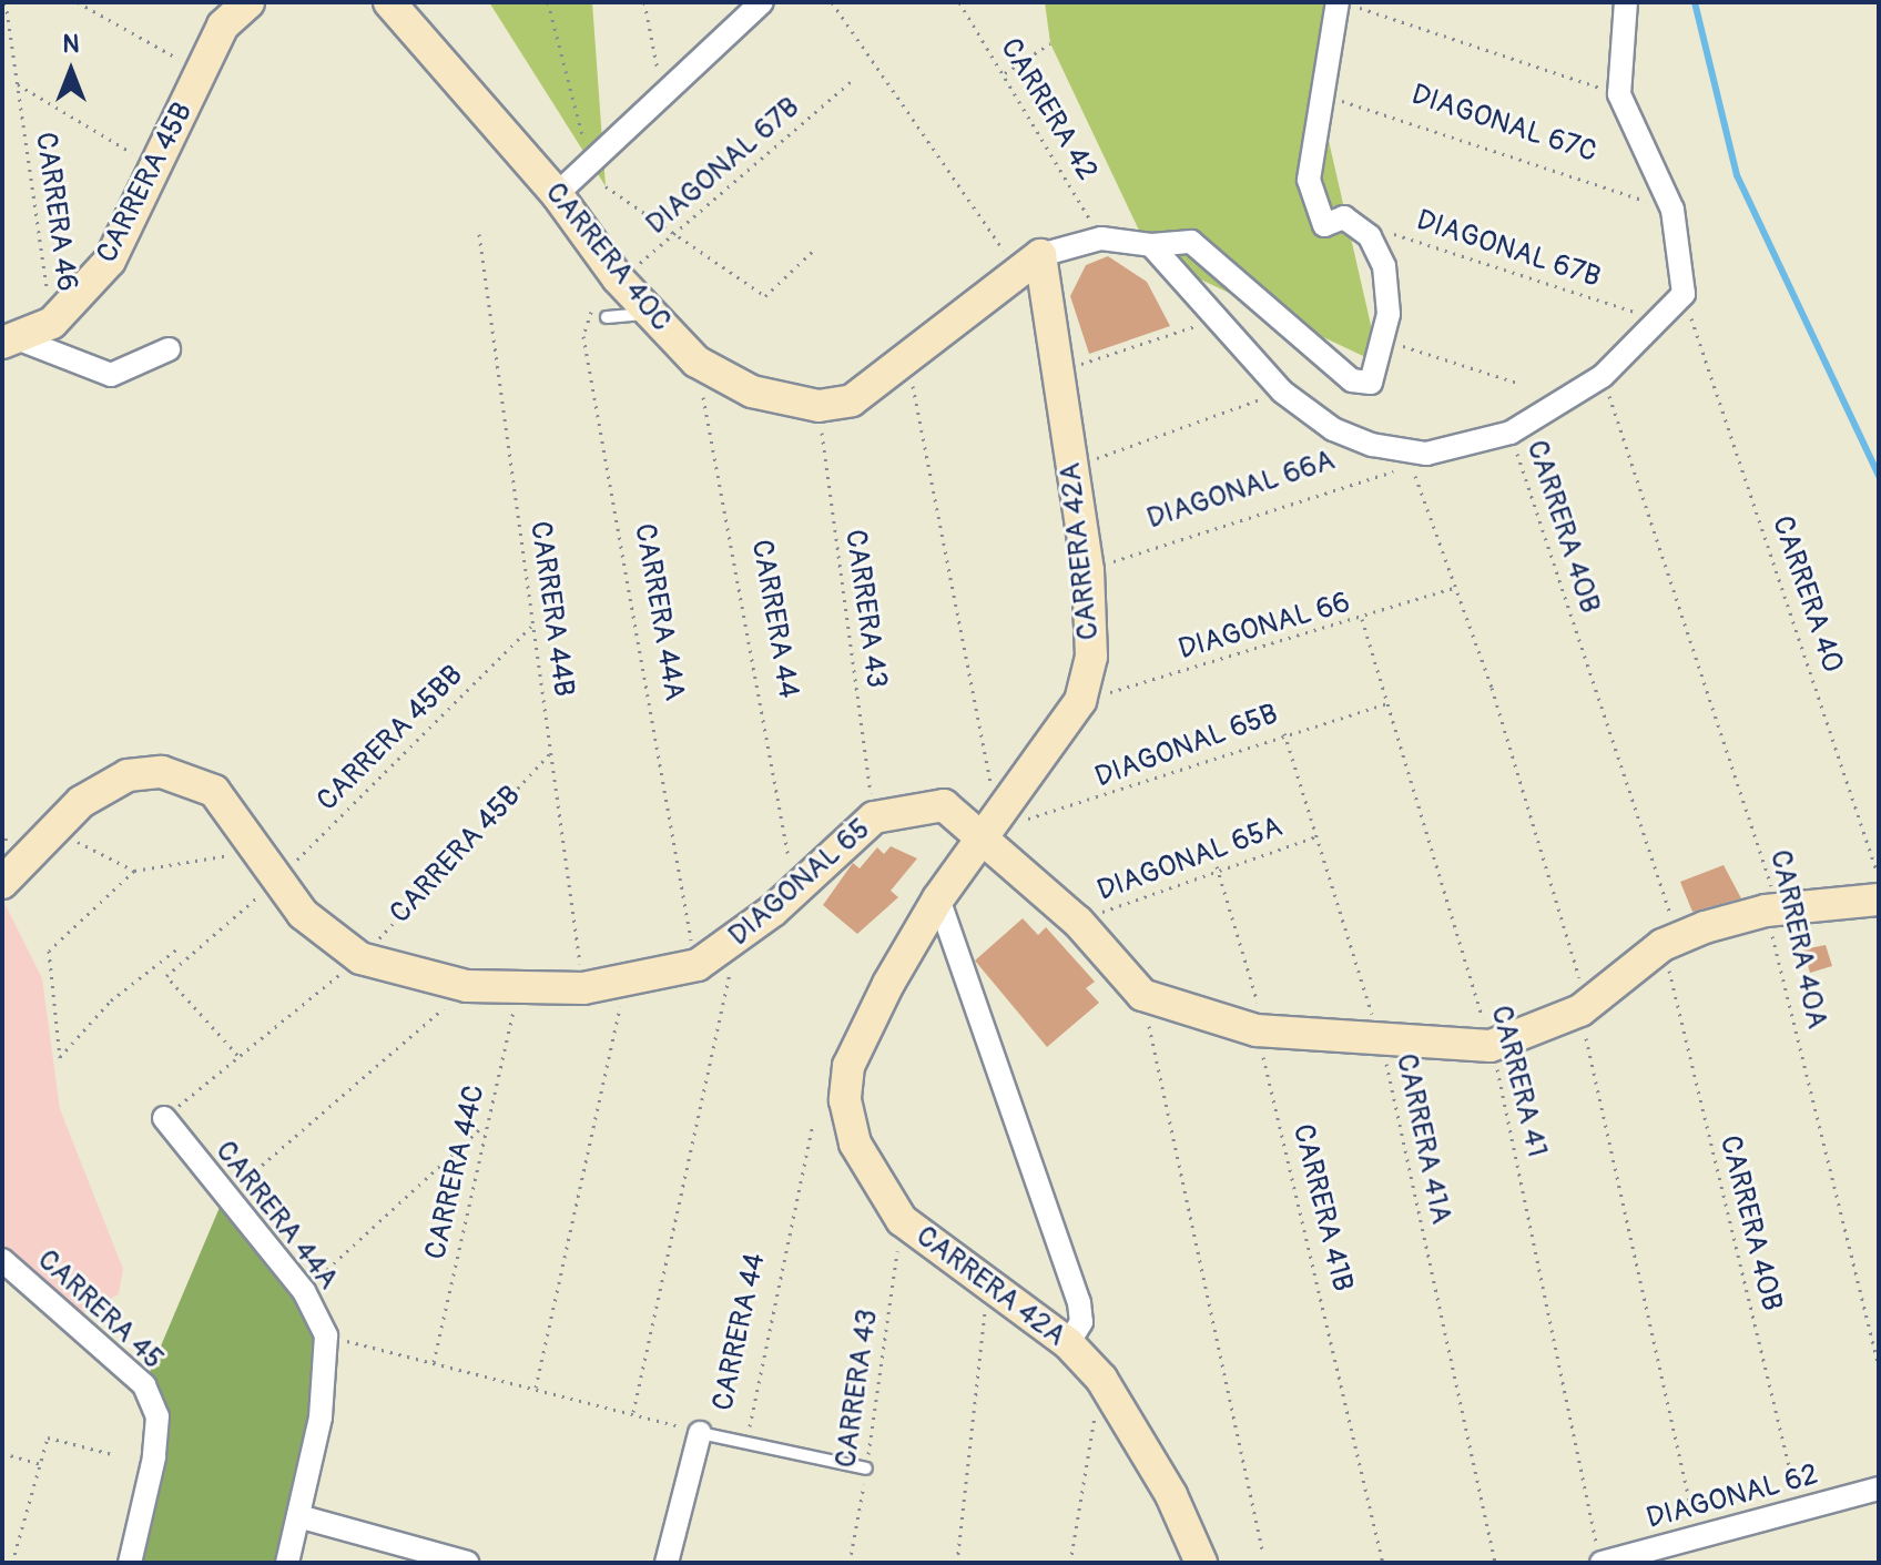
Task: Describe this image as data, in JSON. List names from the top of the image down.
{
  "streets": {
    "street": [
      "CARRERA 45B",
      "CARRERA 40C",
      "CARRERA 42A",
      "CARRERA 44A",
      "CARRERA 44",
      "DIAGONAL 65",
      "CARRERA 45",
      "DIAGONAL 62"
    ],
    "path": [
      "CARRERA 42",
      "DIAGONAL 67C",
      "DIAGONAL 67B",
      "CARRERA 46",
      "DIAGONAL 66A",
      "CARRERA 40B",
      "CARRERA 40",
      "CARRERA 44B",
      "CARRERA 43",
      "DIAGONAL 66",
      "CARRERA 45BB",
      "DIAGONAL 65B",
      "DIAGONAL 65A",
      "CARRERA 40A",
      "CARRERA 41",
      "CARRERA 41A",
      "CARRERA 44C",
      "CARRERA 41B"
    ]
  },
  "crossings": [
    ["CARRERA 42", "CARRERA 40C"],
    ["DIAGONAL 67C", "CARRERA 40C"],
    ["DIAGONAL 67B", "CARRERA 40C"],
    ["DIAGONAL 67B", "CARRERA 44A"],
    ["CARRERA 45B", "CARRERA 46"],
    ["CARRERA 45B", "CARRERA 44B"],
    ["CARRERA 45B", "CARRERA 44A"],
    ["CARRERA 45B", "CARRERA 45BB"],
    ["CARRERA 45B", "DIAGONAL 65"],
    ["CARRERA 40C", "CARRERA 42A"],
    ["CARRERA 40C", "CARRERA 43"],
    ["CARRERA 40C", "CARRERA 44A"],
    ["CARRERA 40C", "CARRERA 44"],
    ["DIAGONAL 66A", "CARRERA 42A"],
    ["CARRERA 40B", "DIAGONAL 62"],
    ["CARRERA 42A", "CARRERA 43"],
    ["CARRERA 42A", "DIAGONAL 66"],
    ["CARRERA 42A", "DIAGONAL 65B"],
    ["CARRERA 42A", "DIAGONAL 65"],
    ["CARRERA 44B", "CARRERA 45BB"],
    ["CARRERA 44B", "DIAGONAL 65"],
    ["CARRERA 43", "DIAGONAL 65"],
    ["CARRERA 44A", "DIAGONAL 65"],
    ["CARRERA 44", "DIAGONAL 65"],
    ["DIAGONAL 66", "CARRERA 41"],
    ["CARRERA 45BB", "DIAGONAL 65"],
    ["DIAGONAL 65B", "DIAGONAL 65"],
    ["DIAGONAL 65B", "CARRERA 41"],
    ["DIAGONAL 65B", "CARRERA 41A"],
    ["DIAGONAL 65A", "DIAGONAL 65"],
    ["DIAGONAL 65A", "CARRERA 41A"],
    ["DIAGONAL 65A", "CARRERA 41B"],
    ["DIAGONAL 65", "CARRERA 44C"],
    ["CARRERA 41", "DIAGONAL 62"]
  ],
  "north": "top"
}
